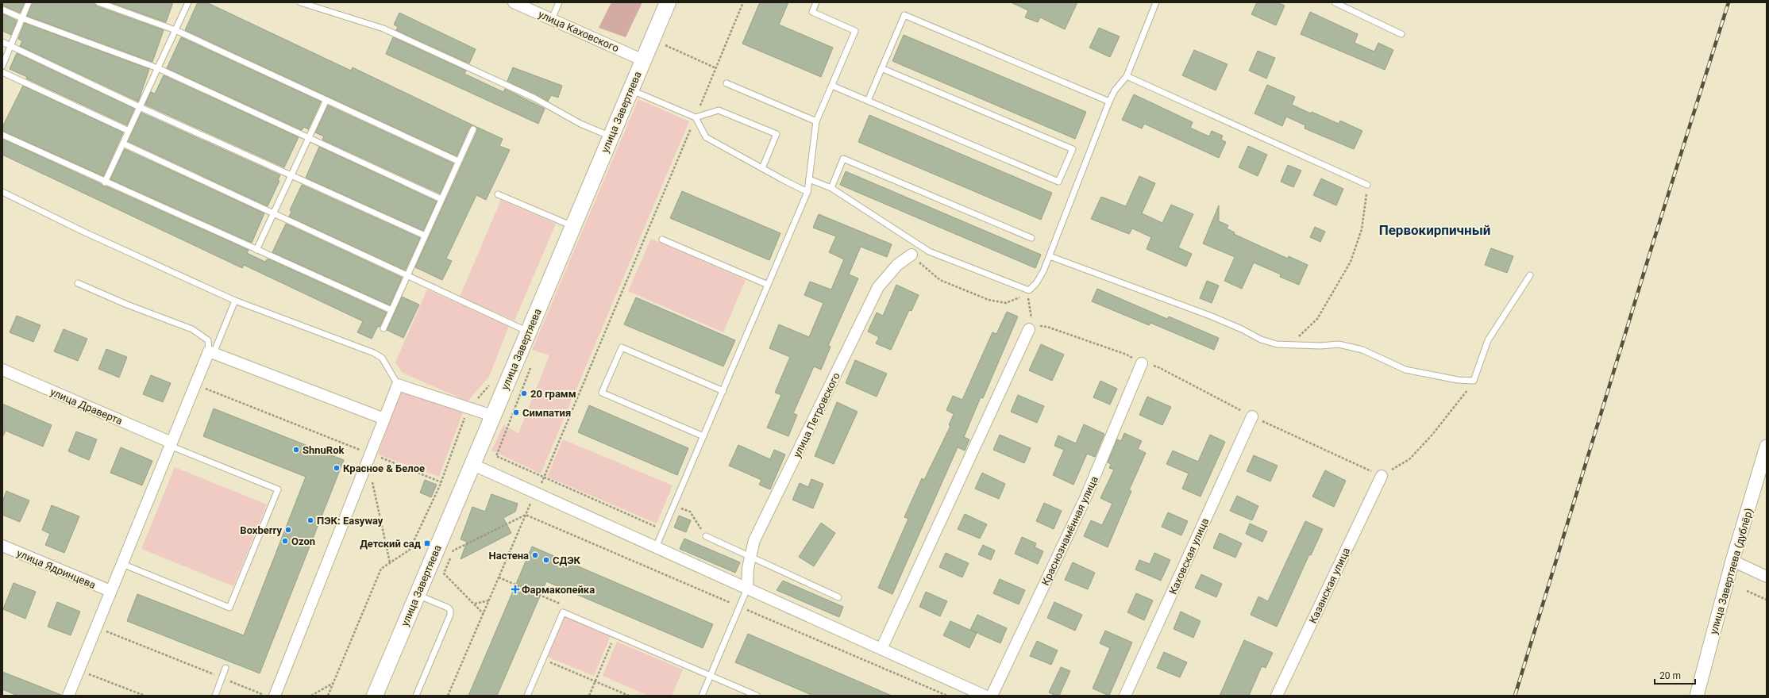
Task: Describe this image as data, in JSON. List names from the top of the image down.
{
  "streets": {
    "main road": ["улица Завертяева"],
    "street": [
      "улица Каховского",
      "улица Драверта",
      "улица Петровского",
      "Краснознамённая улица",
      "Каховская улица",
      "улица Ядринцева",
      "улица Завертяева (дублёр)",
      "Казанская улица"
    ]
  },
  "crossings": [
    ["улица Каховского", "улица Завертяева"]
  ],
  "districts": ["Первокирпичный"],
  "places": {
    "other": [
      "20 грамм",
      "Симпатия",
      "ShnuRok",
      "Красное & Белое",
      "ПЭК: Easyway",
      "Boxberry",
      "Ozon",
      "Настена",
      "СДЭК"
    ],
    "transit": ["Детский сад"],
    "health": ["Фармакопейка"]
  },
  "scale_bar": "20 m"
}
